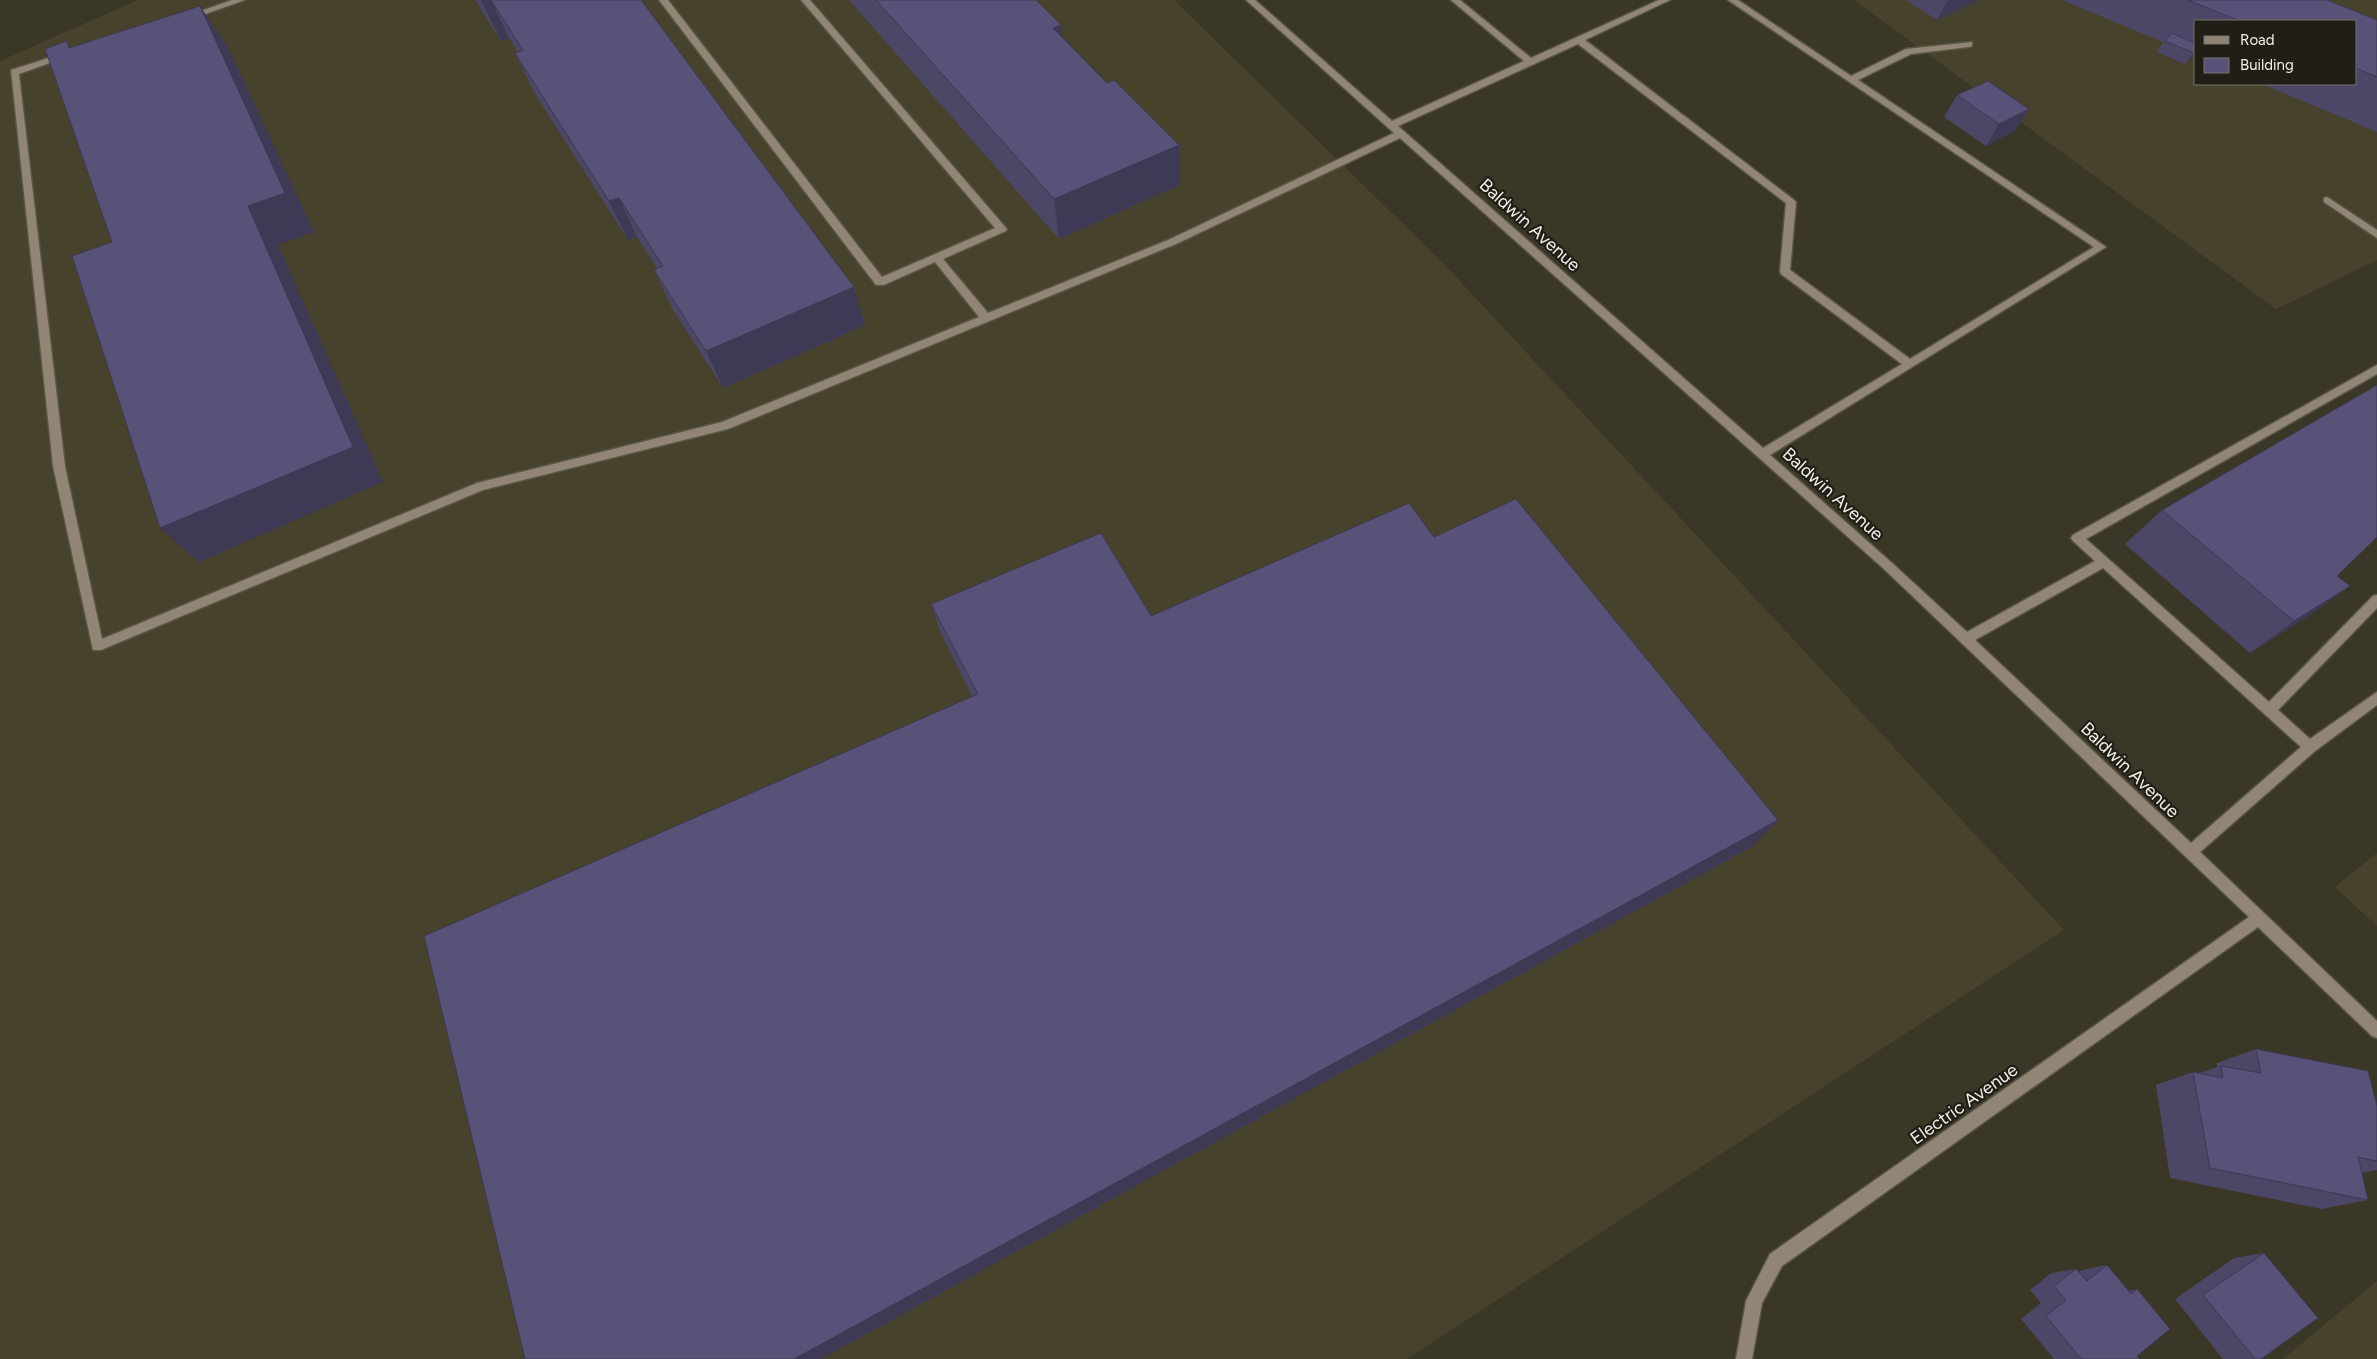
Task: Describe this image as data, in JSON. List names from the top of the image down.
{
  "streets": {
    "street": ["Baldwin Avenue", "Electric Avenue"]
  },
  "crossings": [
    ["Baldwin Avenue", "Electric Avenue"]
  ],
  "legend": ["Road", "Building"]
}
